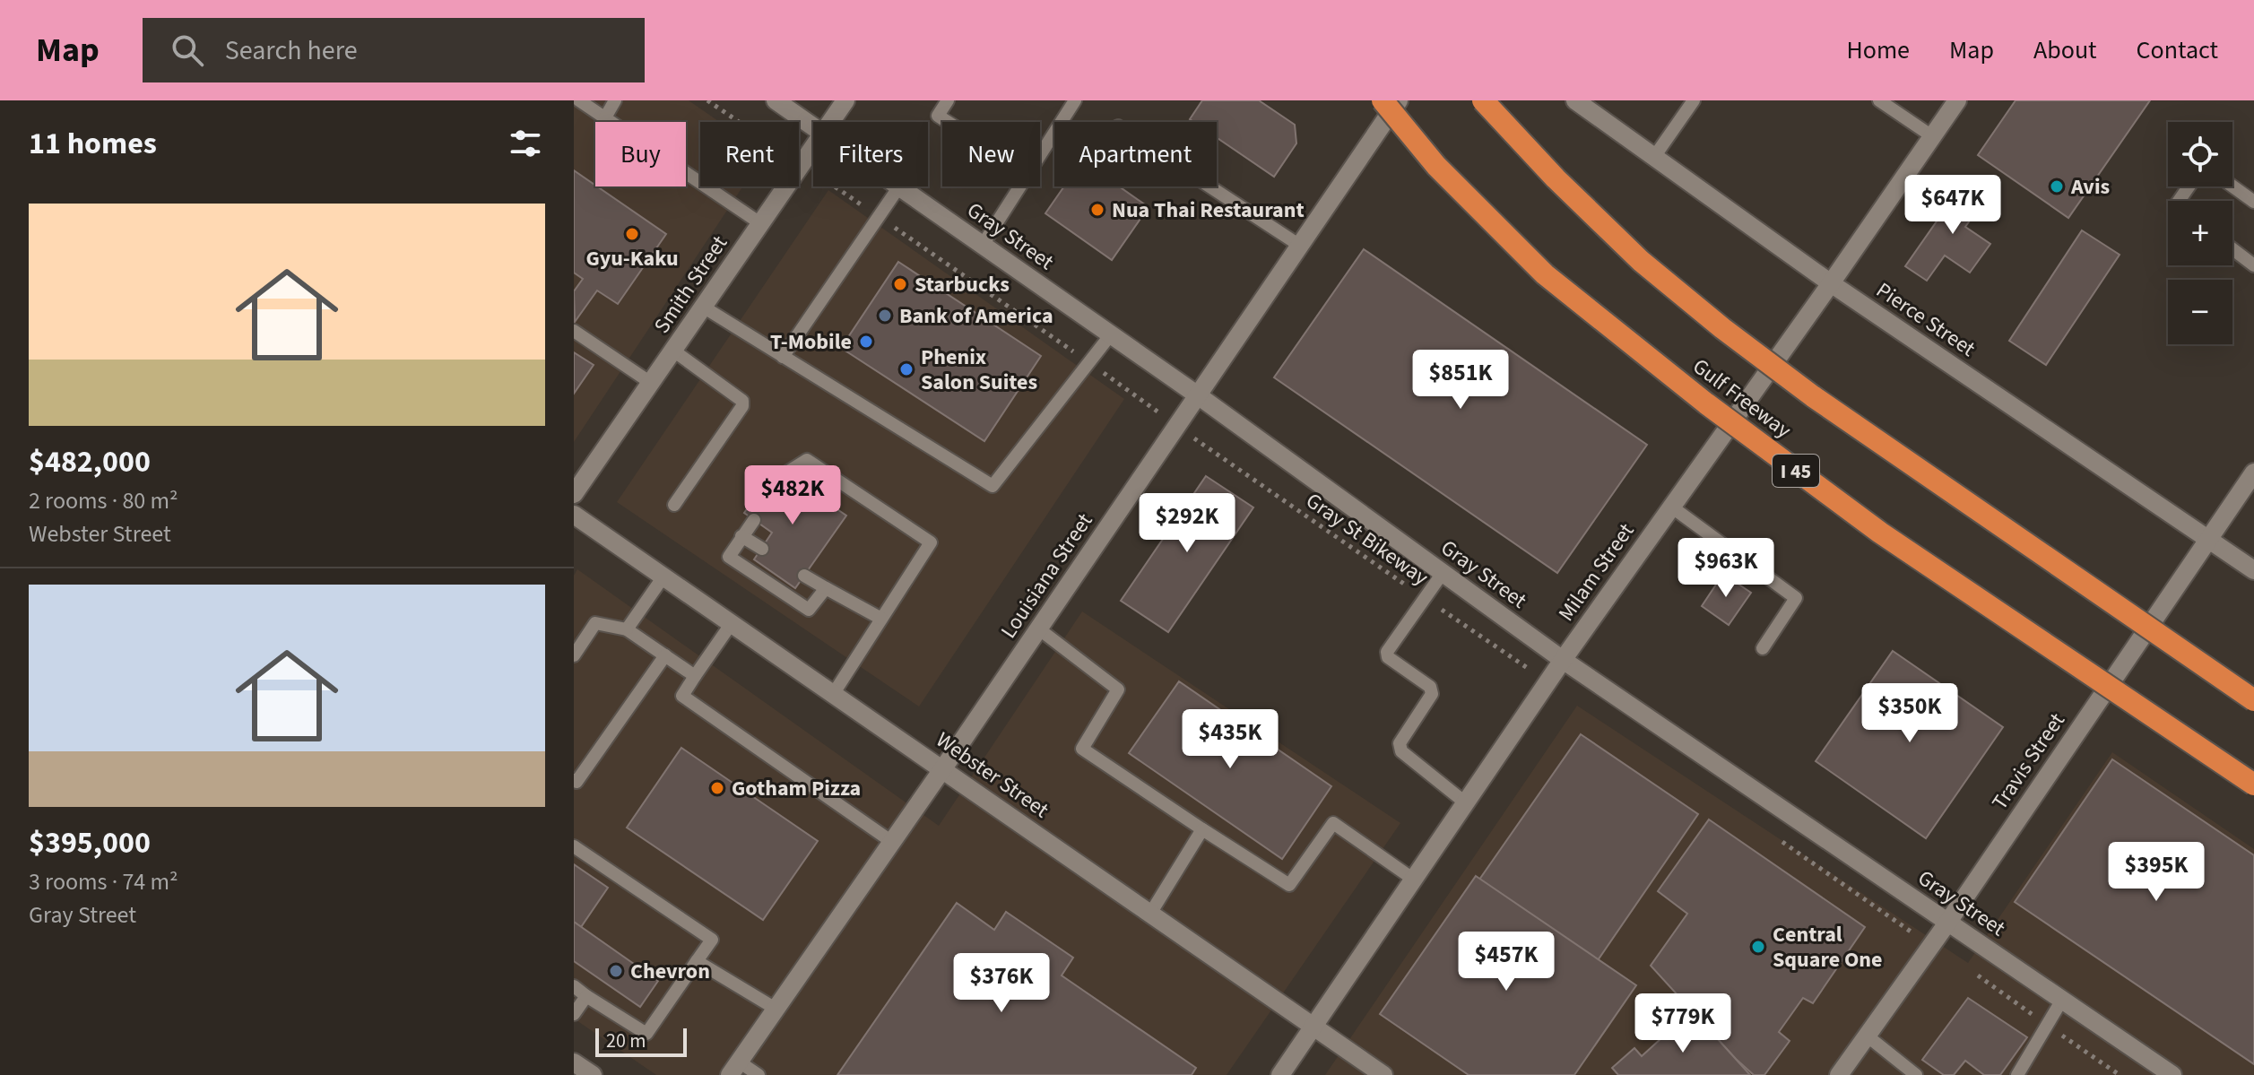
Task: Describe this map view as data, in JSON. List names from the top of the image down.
{
  "streets": {
    "highway": ["Gulf Freeway", "I 45"],
    "main road": [
      "Gray Street",
      "Smith Street",
      "Pierce Street",
      "Milam Street",
      "Louisiana Street",
      "Travis Street",
      "Webster Street"
    ],
    "path": ["Gray St Bikeway"]
  },
  "crossings": [
    ["Gray Street", "Milam Street"],
    ["Gray Street", "Louisiana Street"],
    ["Gray Street", "Travis Street"],
    ["Pierce Street", "Milam Street"],
    ["Pierce Street", "Travis Street"],
    ["Milam Street", "Webster Street"],
    ["Louisiana Street", "Webster Street"]
  ],
  "places": [
    "Avis",
    "Nua Thai Restaurant",
    "Gyu-Kaku",
    "Starbucks",
    "Bank of America",
    "T-Mobile",
    "Phenix Salon Suites",
    "Gotham Pizza",
    "Central Square One",
    "Chevron"
  ],
  "scale_bar": "20 m",
  "page": {
    "header": "Map",
    "search": "Search here",
    "nav": [
      "Home",
      "Map",
      "About",
      "Contact"
    ],
    "heading": "11 homes",
    "map_buttons": ["+", "−"],
    "chip": [
      "Buy",
      "Rent",
      "Filters",
      "New",
      "Apartment"
    ],
    "price": [
      "$647K",
      "$851K",
      "$482K",
      "$292K",
      "$963K",
      "$350K",
      "$435K",
      "$395K",
      "$457K",
      "$376K",
      "$779K"
    ],
    "list": [
      {
        "name": "$482,000",
        "note": "2 rooms · 80 m² · Webster Street"
      },
      {
        "name": "$395,000",
        "note": "3 rooms · 74 m² · Gray Street"
      }
    ],
    "scale": "20 m"
  }
}
